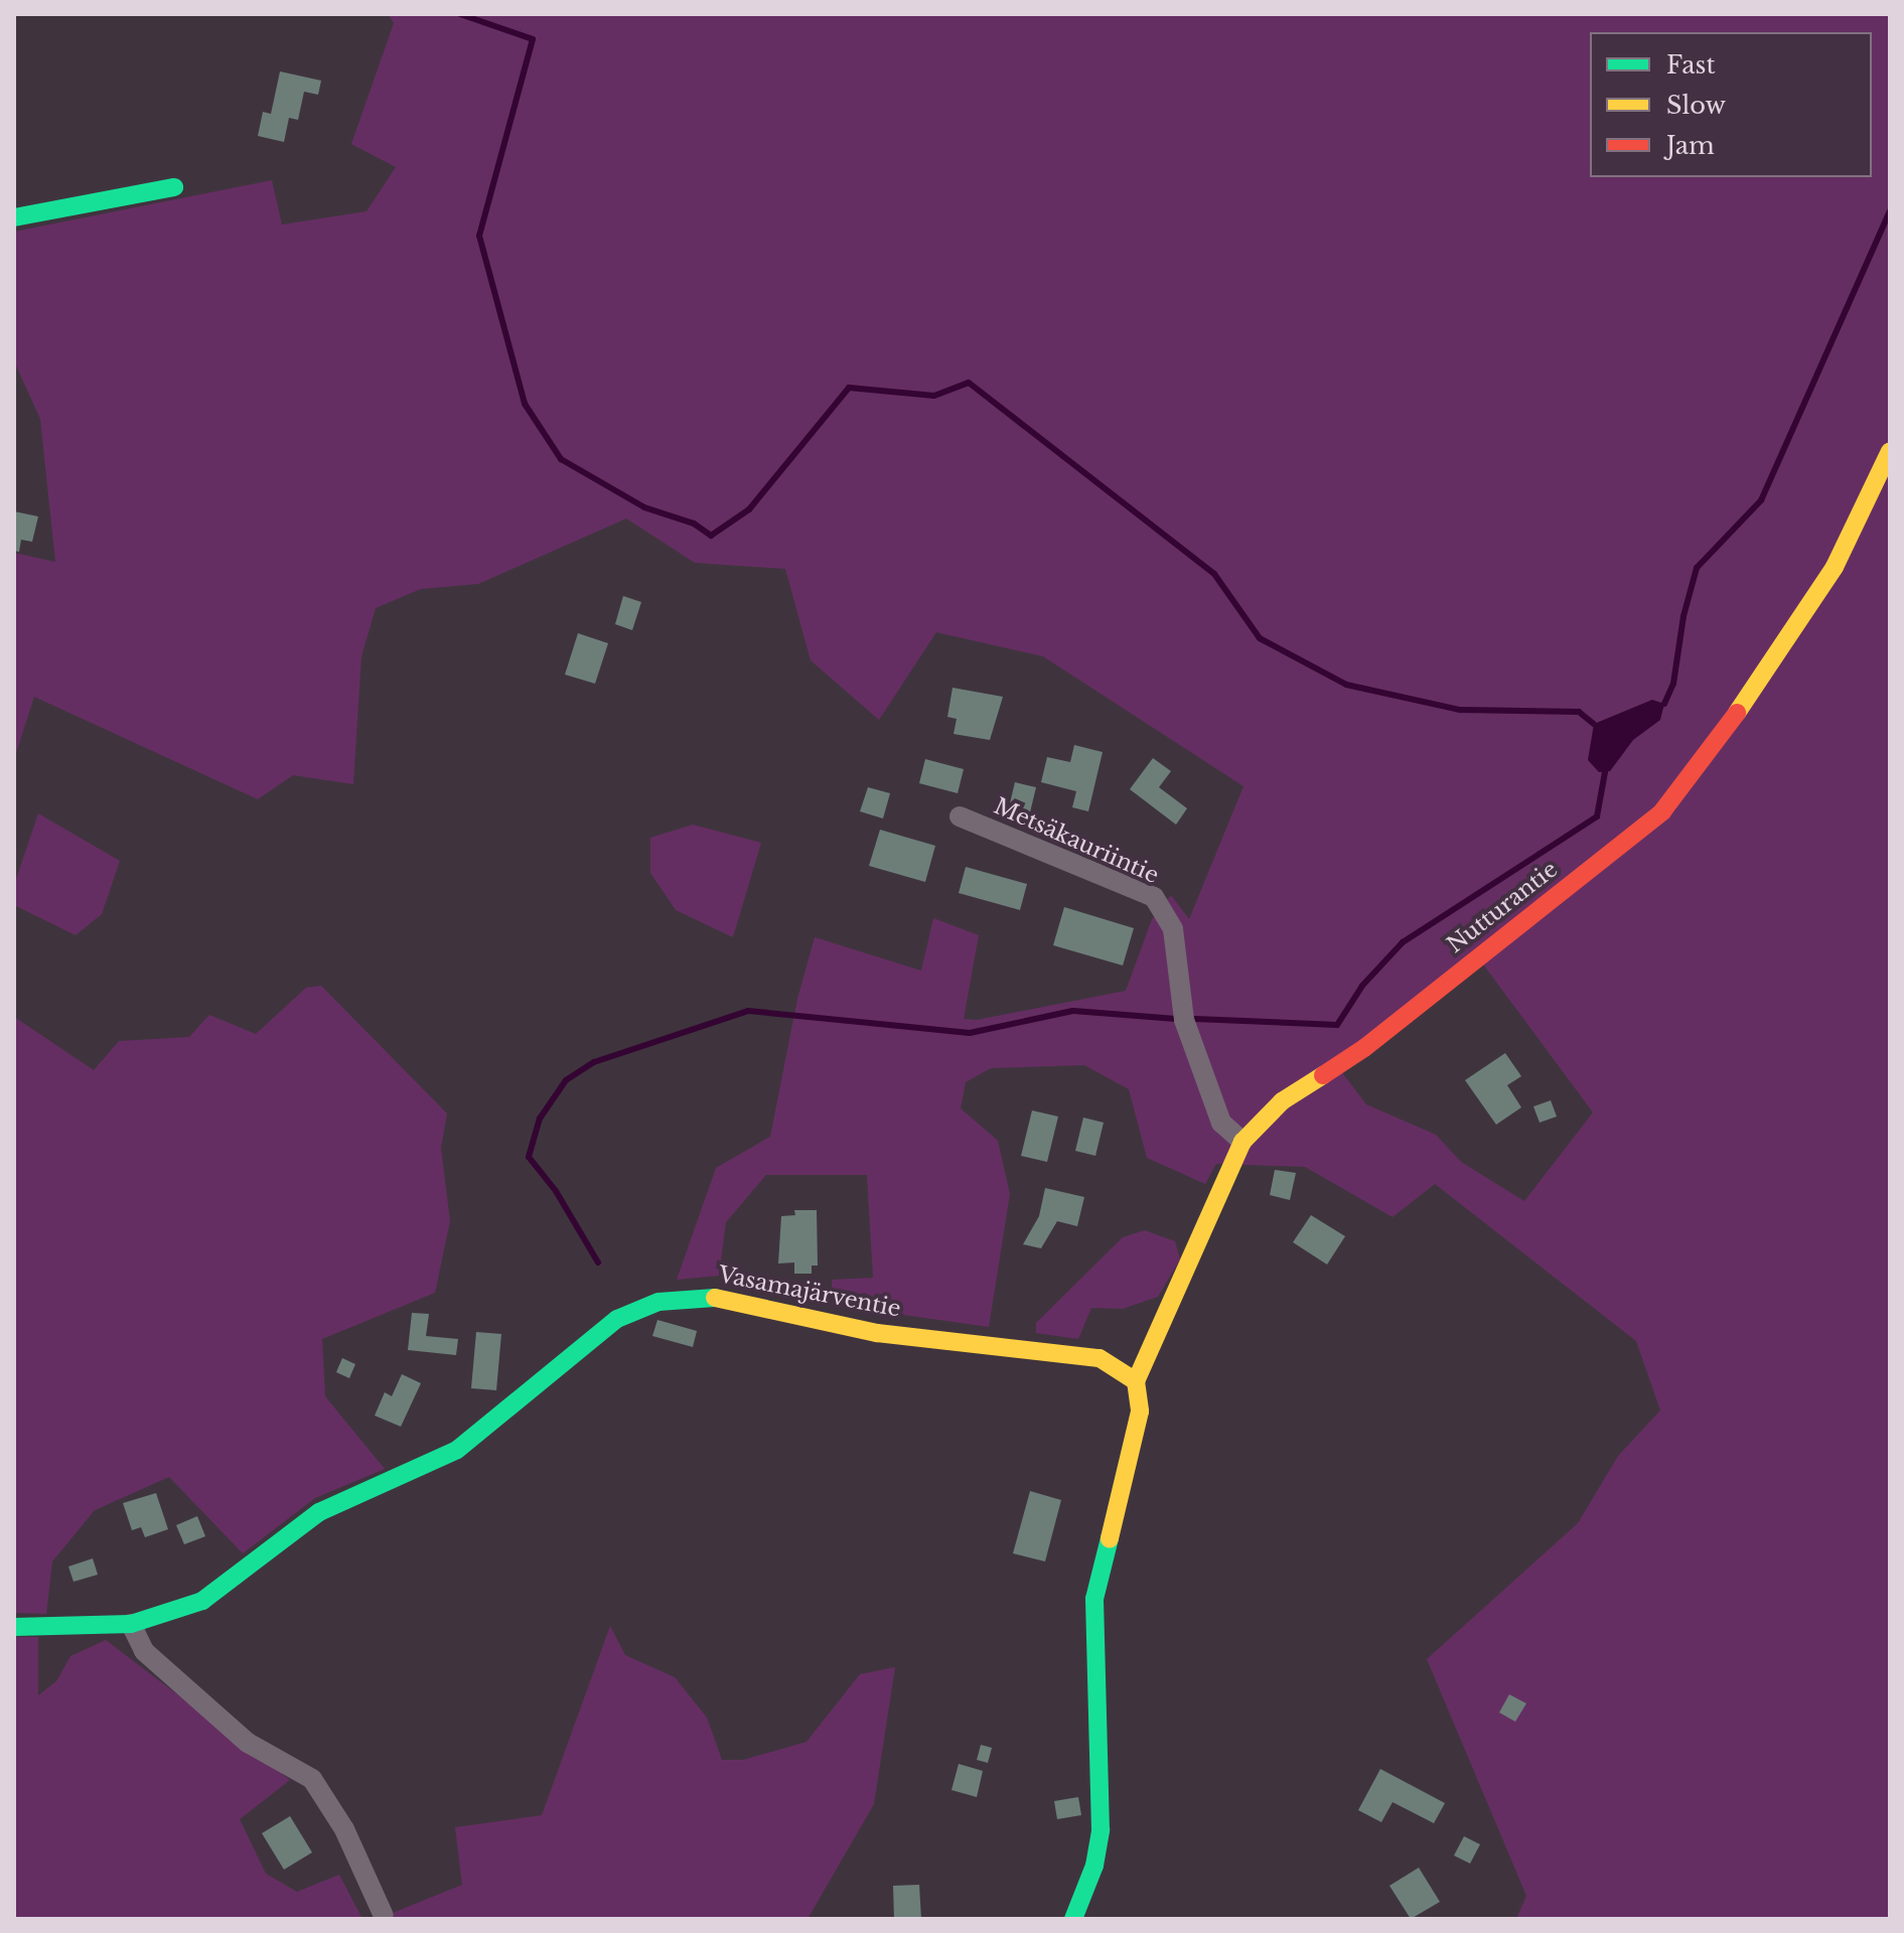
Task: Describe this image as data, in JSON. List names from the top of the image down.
{
  "streets": {
    "street": ["Metsäkauriintie", "Nutturantie", "Vasamajärventie"]
  },
  "crossings": [
    ["Metsäkauriintie", "Nutturantie"],
    ["Nutturantie", "Vasamajärventie"]
  ],
  "legend": ["Fast", "Slow", "Jam"]
}
